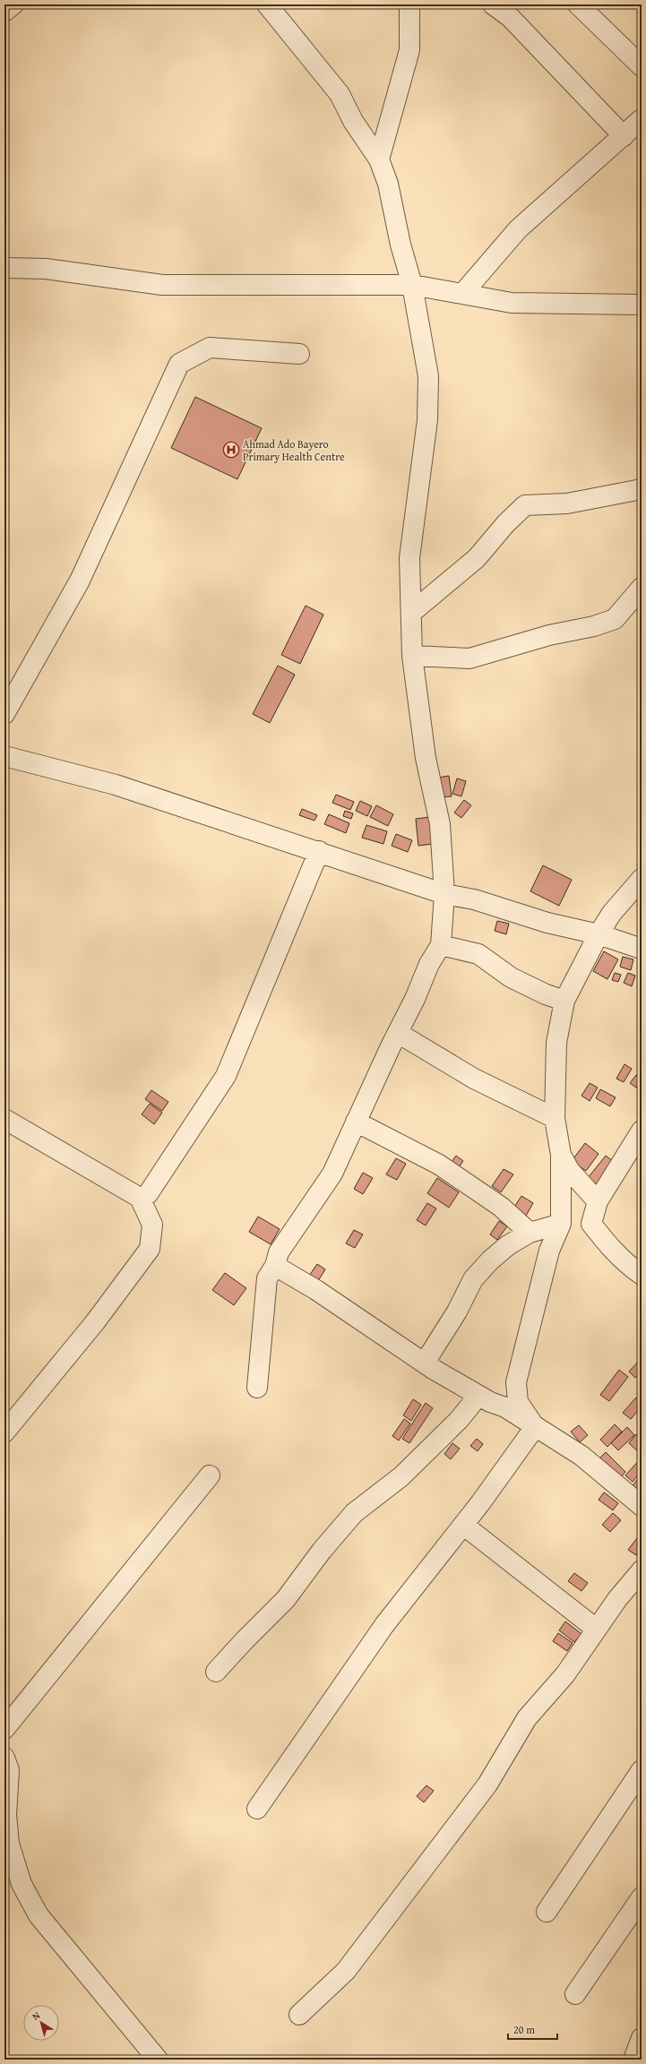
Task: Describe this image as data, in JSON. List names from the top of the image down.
{
  "places": {
    "hospital": ["Ahmad Ado Bayero Primary Health Centre"]
  },
  "scale_bar": "20 m",
  "north": "top left"
}
